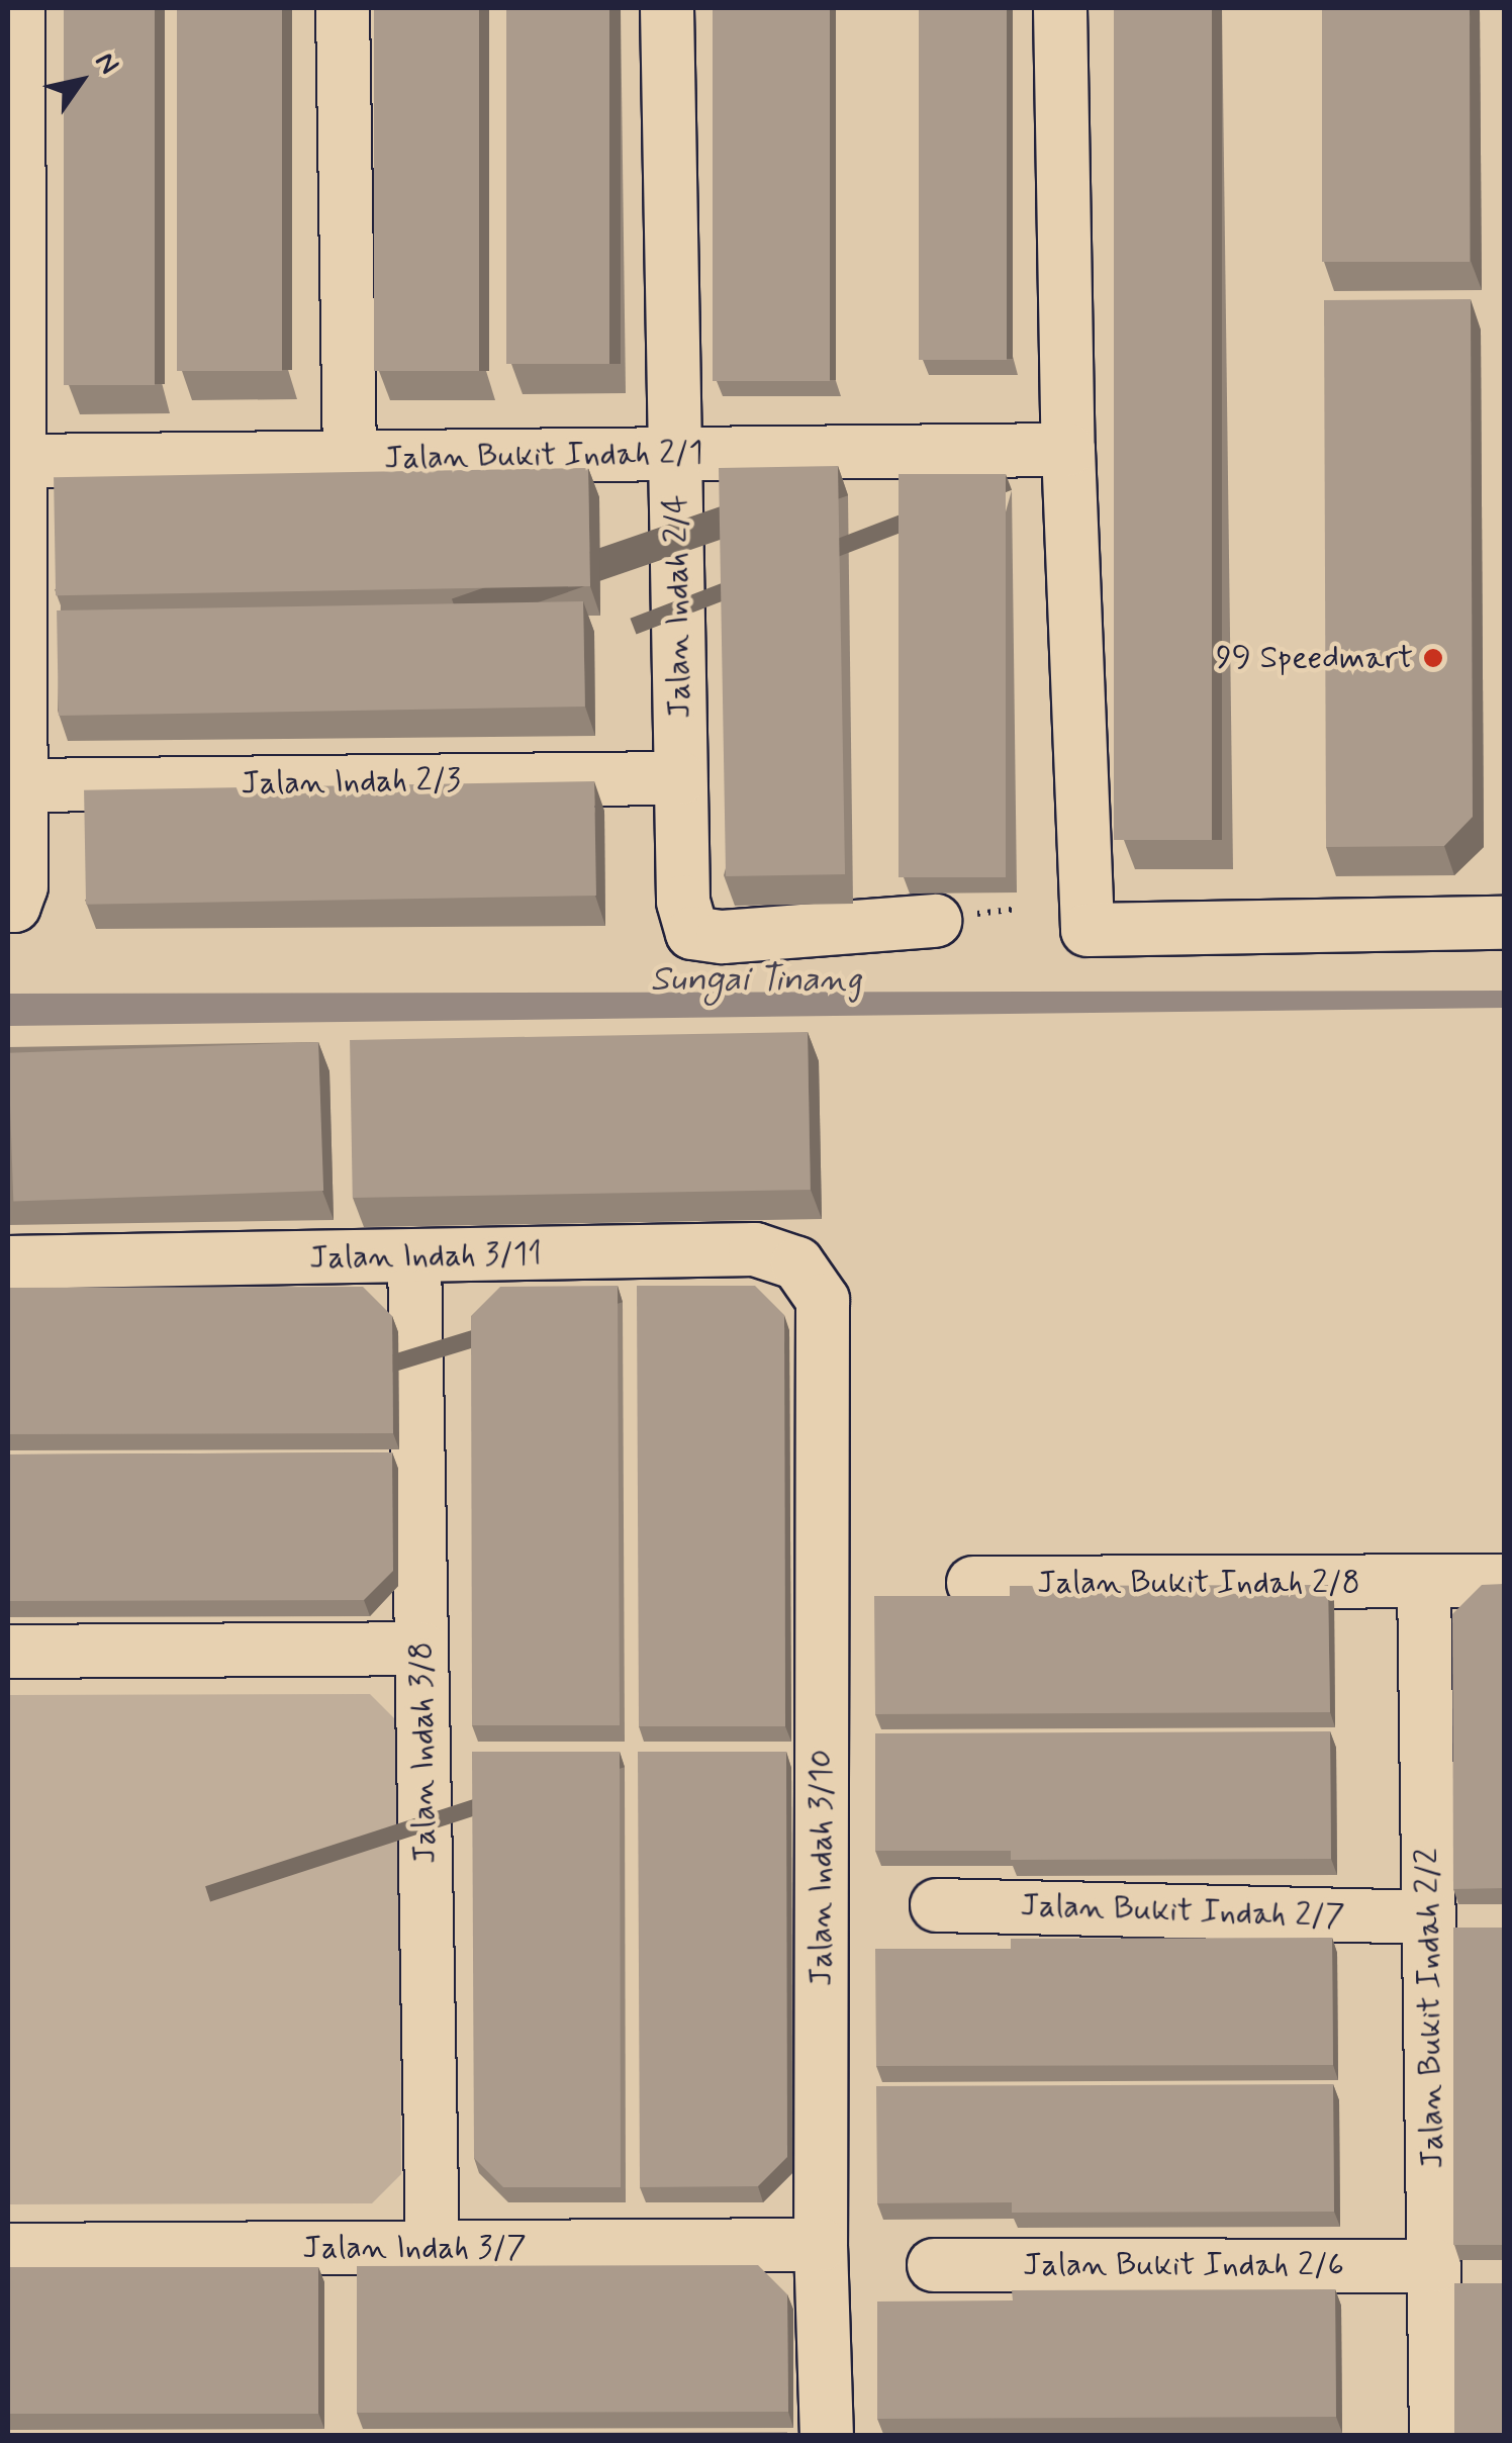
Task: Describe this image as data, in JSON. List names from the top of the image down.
{
  "streets": {
    "street": [
      "Jalan Bukit Indah 2/1",
      "Jalan Indah 2/4",
      "Jalan Indah 2/3",
      "Jalan Indah 3/11",
      "Jalan Bukit Indah 2/8",
      "Jalan Indah 3/8",
      "Jalan Indah 3/10",
      "Jalan Bukit Indah 2/7",
      "Jalan Bukit Indah 2/2",
      "Jalan Indah 3/7",
      "Jalan Bukit Indah 2/6"
    ]
  },
  "crossings": [
    ["Jalan Bukit Indah 2/1", "Jalan Indah 2/4"],
    ["Jalan Indah 2/4", "Jalan Indah 2/3"],
    ["Jalan Indah 3/11", "Jalan Indah 3/8"],
    ["Jalan Indah 3/11", "Jalan Indah 3/10"],
    ["Jalan Bukit Indah 2/8", "Jalan Bukit Indah 2/2"],
    ["Jalan Indah 3/8", "Jalan Indah 3/7"],
    ["Jalan Indah 3/10", "Jalan Indah 3/7"],
    ["Jalan Bukit Indah 2/7", "Jalan Bukit Indah 2/2"],
    ["Jalan Bukit Indah 2/2", "Jalan Bukit Indah 2/6"]
  ],
  "water": ["Sungai Tinang"],
  "places": ["99 Speedmart"],
  "north": "top right"
}
